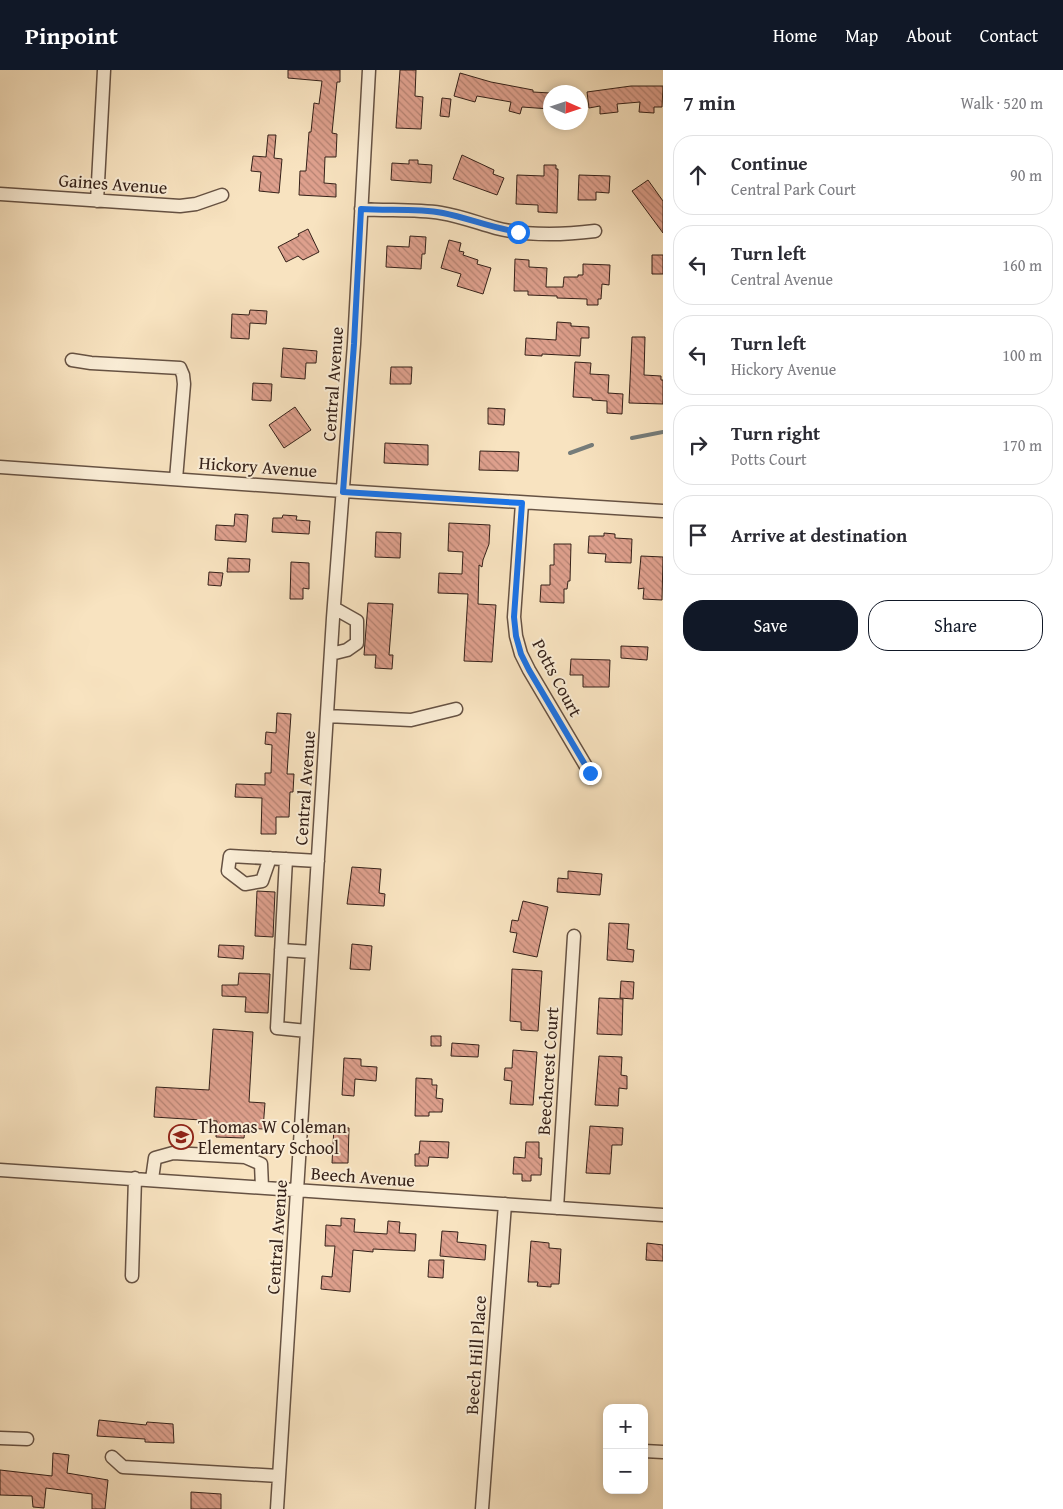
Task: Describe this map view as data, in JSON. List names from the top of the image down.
{
  "streets": {
    "street": [
      "Gaines Avenue",
      "Central Avenue",
      "Hickory Avenue",
      "Potts Court",
      "Beechcrest Court",
      "Beech Avenue",
      "Beech Hill Place"
    ]
  },
  "crossings": [
    ["Central Avenue", "Hickory Avenue"],
    ["Central Avenue", "Beech Avenue"],
    ["Hickory Avenue", "Potts Court"],
    ["Beechcrest Court", "Beech Avenue"],
    ["Beech Avenue", "Beech Hill Place"]
  ],
  "places": {
    "school or university": ["Thomas W Coleman Elementary School"]
  },
  "north": "right",
  "page": {
    "header": "Pinpoint",
    "nav": [
      "Home",
      "Map",
      "About",
      "Contact"
    ],
    "heading": ["7 min", "Walk · 520 m"],
    "list": [
      ["Continue", "Central Park Court", "90 m"],
      ["Turn left", "Central Avenue", "160 m"],
      ["Turn left", "Hickory Avenue", "100 m"],
      ["Turn right", "Potts Court", "170 m"],
      "Arrive at destination"
    ],
    "buttons": ["Save", "Share"],
    "map_buttons": ["+", "−"]
  }
}
